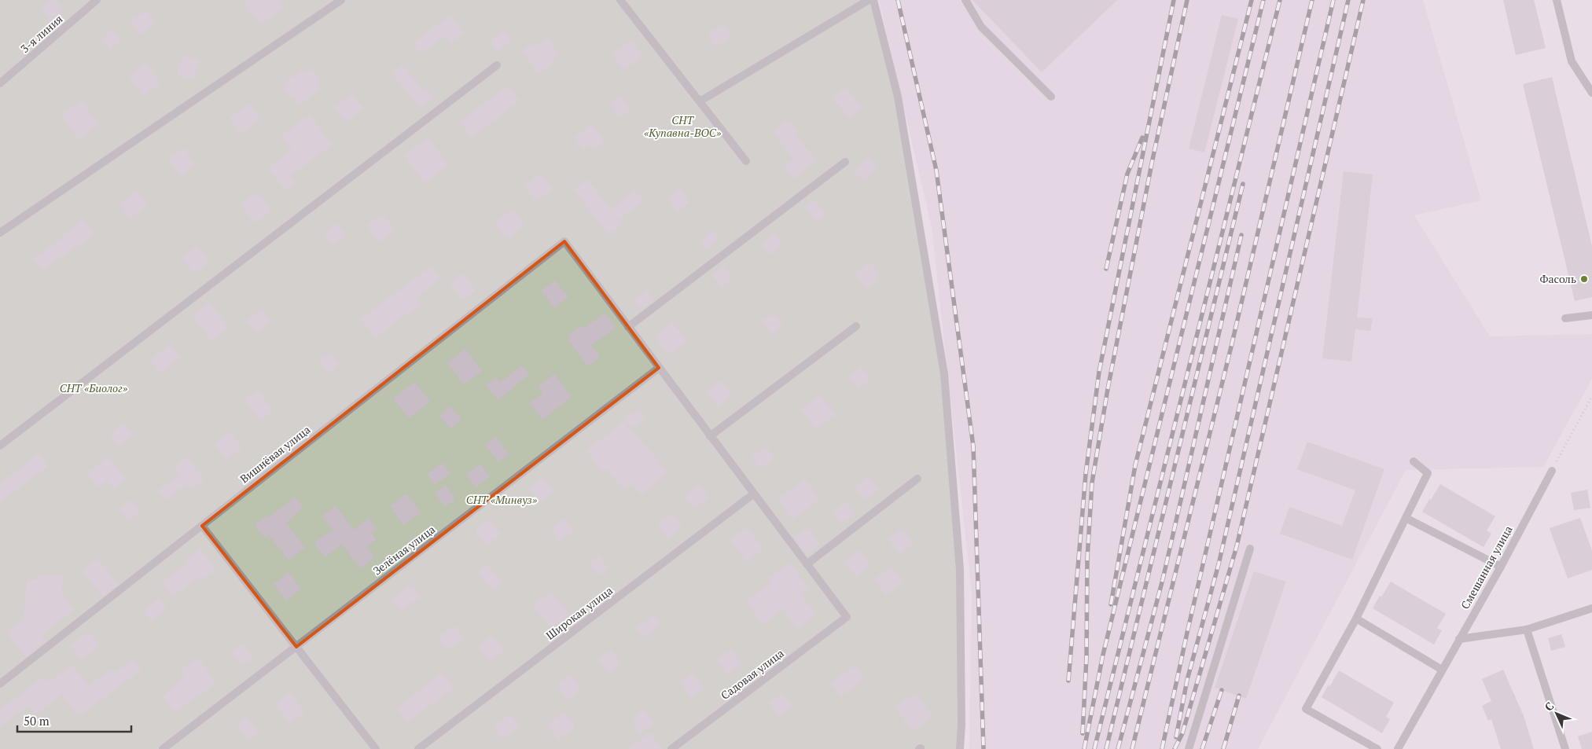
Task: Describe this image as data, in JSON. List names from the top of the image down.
{
  "streets": {
    "street": [
      "3-я линия",
      "Вишнёвая улица",
      "Зелёная улица",
      "Смешанная улица",
      "Широкая улица",
      "Садовая улица"
    ]
  },
  "parks": ["СНТ «Купавна-ВОС»", "СНТ «Биолог»", "СНТ «Минвуз»"],
  "places": ["Фасоль"],
  "scale_bar": "50 m",
  "north": "top left"
}
